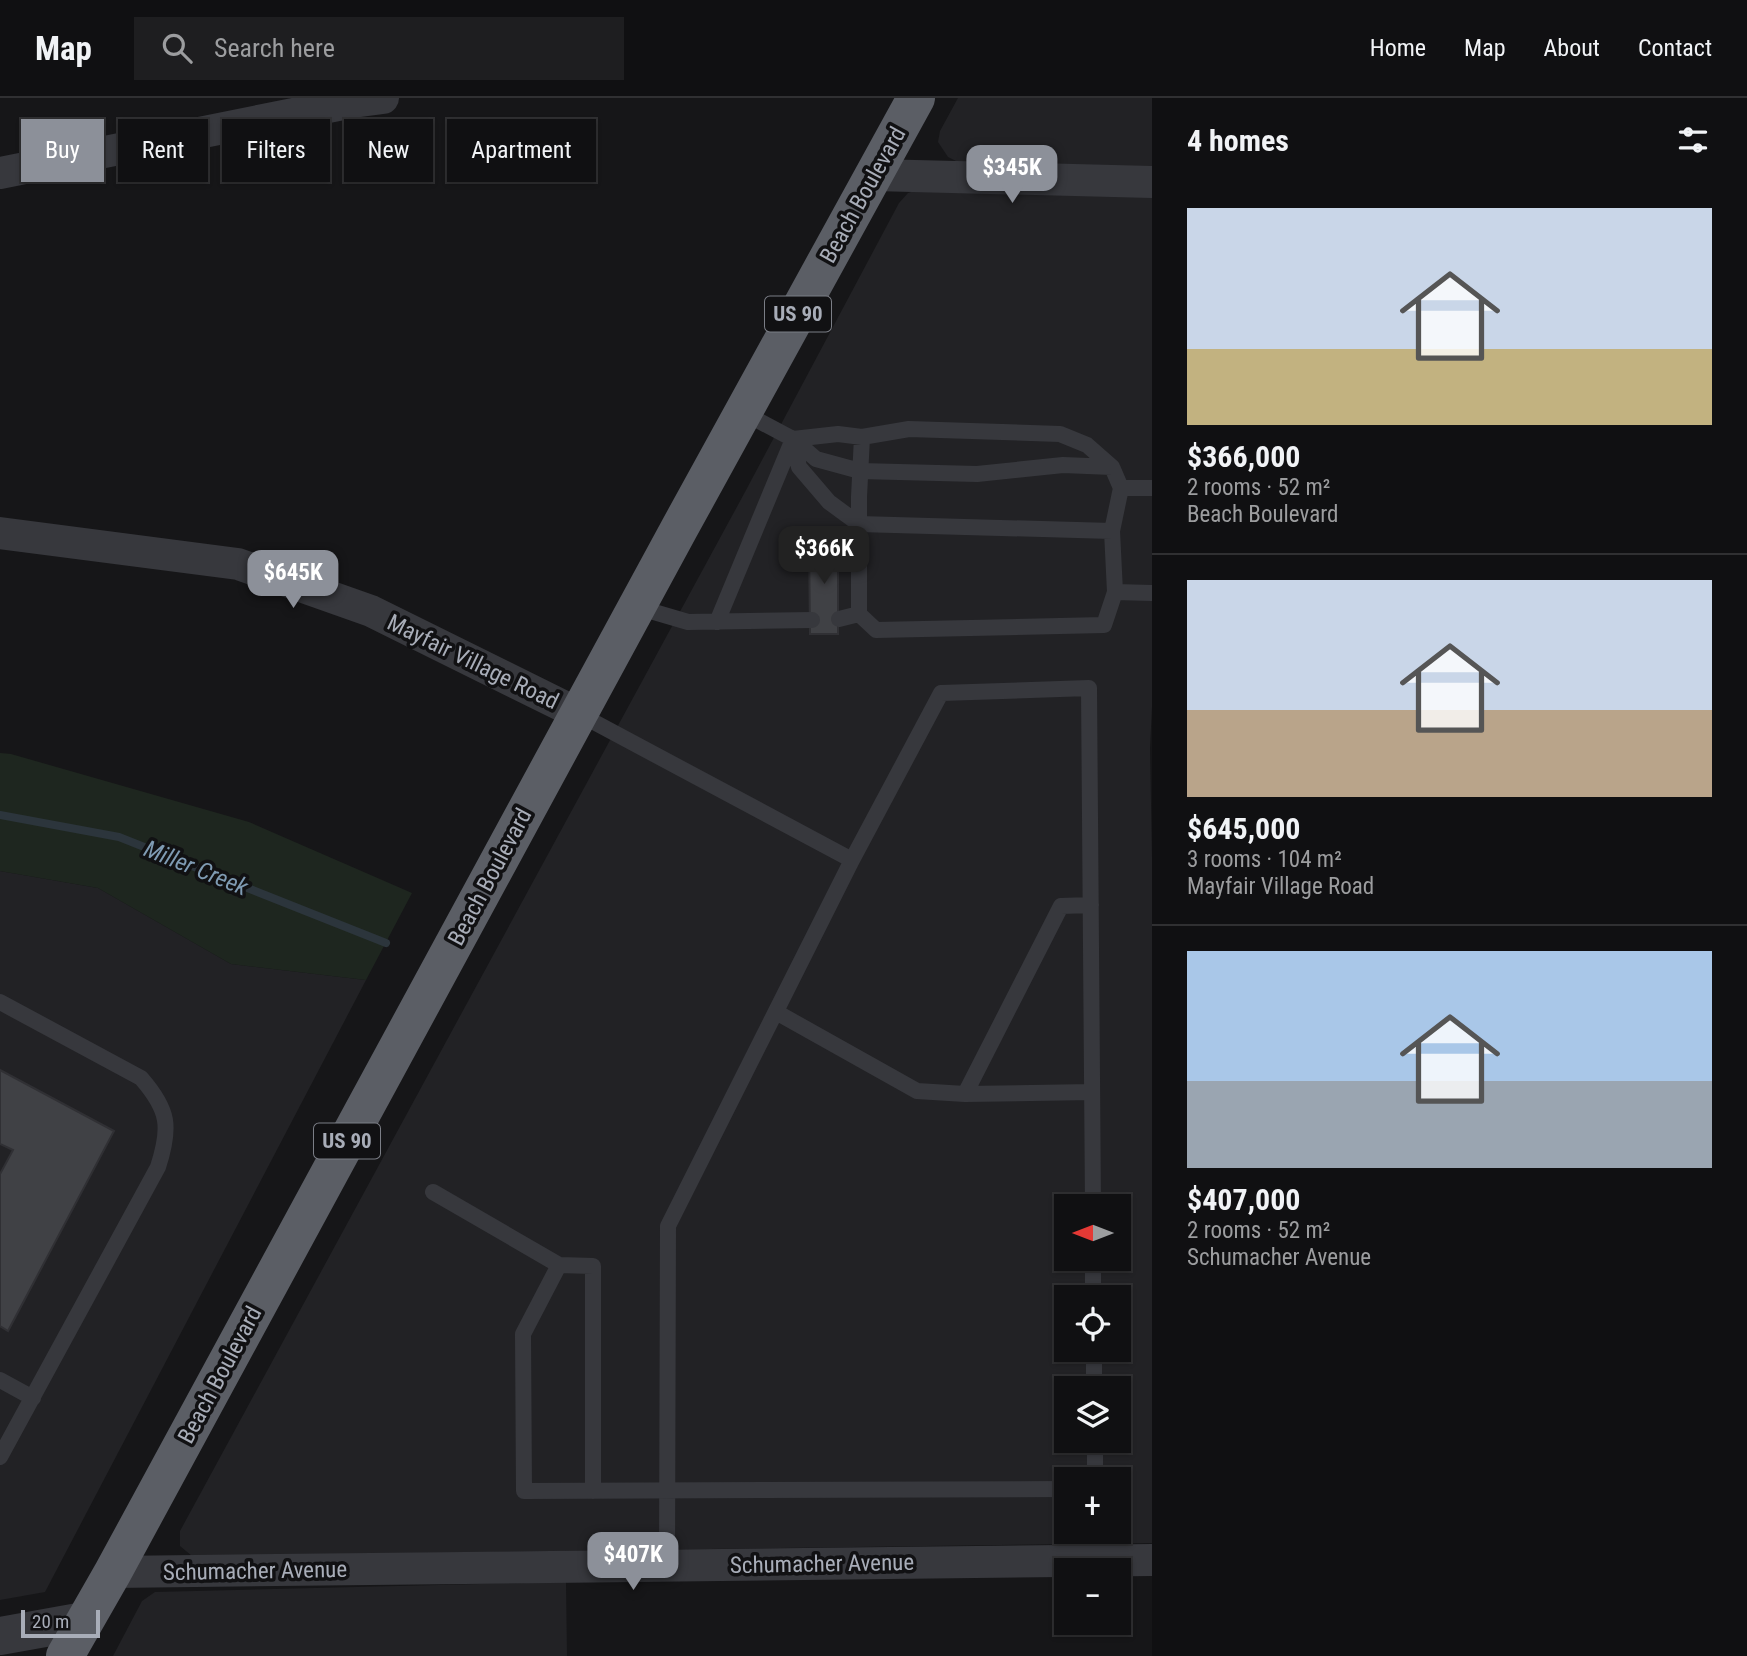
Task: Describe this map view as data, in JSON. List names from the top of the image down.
{
  "streets": {
    "highway": ["Beach Boulevard", "US 90"],
    "street": ["Mayfair Village Road", "Schumacher Avenue"]
  },
  "crossings": [
    ["Beach Boulevard", "Mayfair Village Road"],
    ["Beach Boulevard", "Schumacher Avenue"]
  ],
  "water": ["Miller Creek"],
  "scale_bar": "20 m",
  "north": "left",
  "page": {
    "header": "Map",
    "search": "Search here",
    "nav": [
      "Home",
      "Map",
      "About",
      "Contact"
    ],
    "heading": "4 homes",
    "chip": [
      "Buy",
      "Rent",
      "Filters",
      "New",
      "Apartment"
    ],
    "price": [
      "$345K",
      "$366K",
      "$645K",
      "$407K"
    ],
    "list": [
      {
        "name": "$366,000",
        "note": "2 rooms · 52 m² · Beach Boulevard"
      },
      {
        "name": "$645,000",
        "note": "3 rooms · 104 m² · Mayfair Village Road"
      },
      {
        "name": "$407,000",
        "note": "2 rooms · 52 m² · Schumacher Avenue"
      }
    ],
    "map_buttons": ["+", "−"],
    "scale": "20 m"
  }
}
